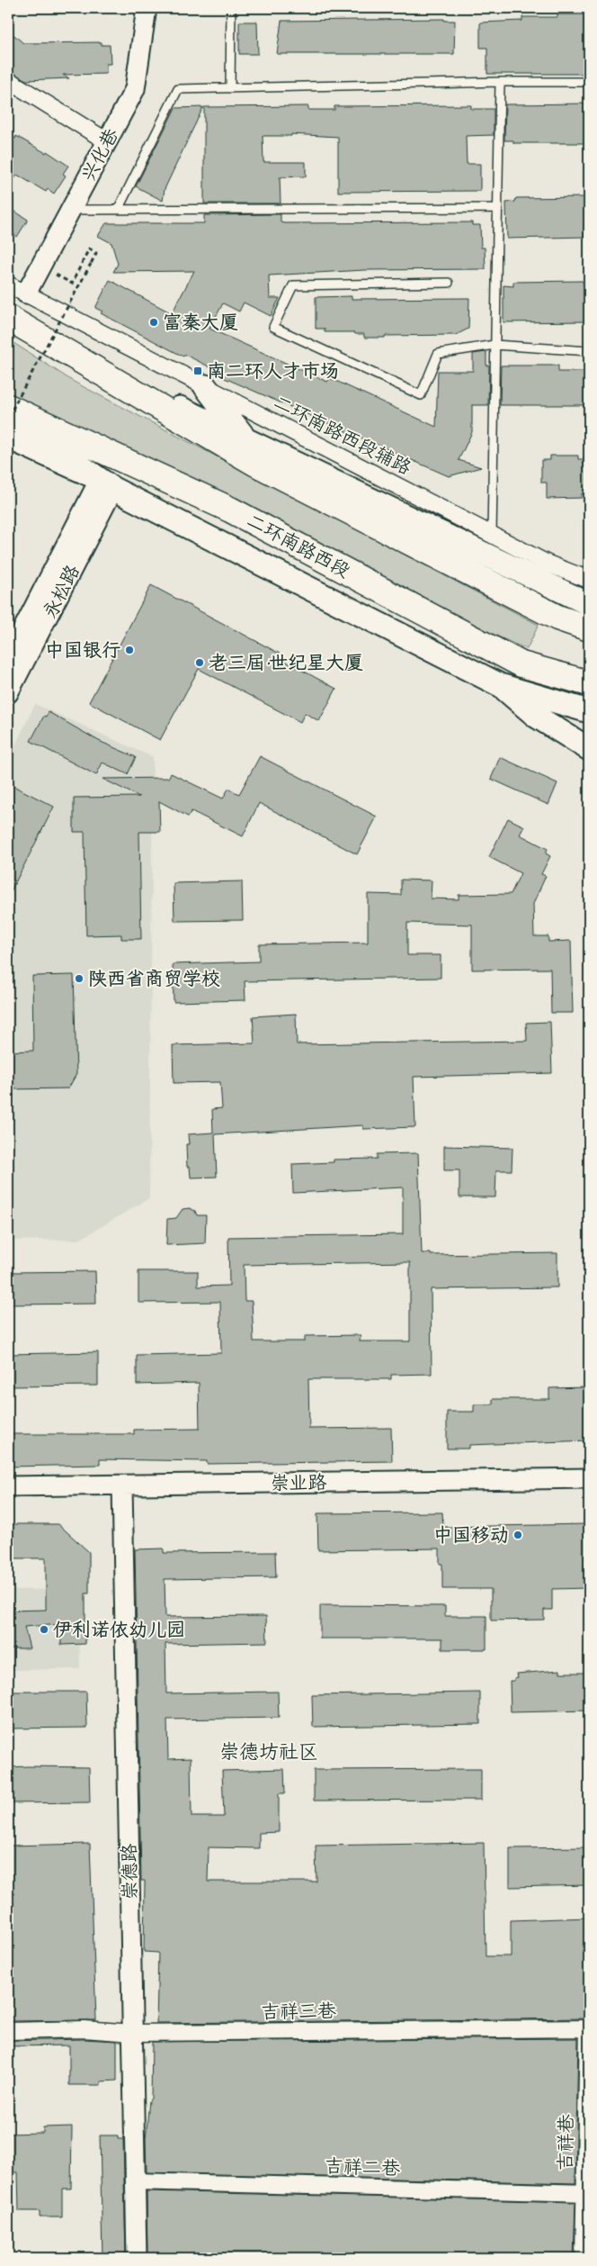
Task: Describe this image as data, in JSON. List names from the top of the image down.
{
  "streets": {
    "highway": ["二环南路西段"],
    "street": [
      "兴化巷",
      "二环南路西段辅路",
      "永松路",
      "崇业路",
      "崇德路",
      "吉祥三巷",
      "吉祥巷",
      "吉祥二巷"
    ]
  },
  "crossings": [
    ["兴化巷", "二环南路西段辅路"],
    ["崇业路", "崇德路"],
    ["崇德路", "吉祥三巷"],
    ["崇德路", "吉祥二巷"],
    ["吉祥三巷", "吉祥巷"],
    ["吉祥巷", "吉祥二巷"]
  ],
  "districts": ["崇德坊社区"],
  "places": {
    "other": [
      "富秦大厦",
      "中国银行",
      "老三届·世纪星大厦",
      "陕西省商贸学校",
      "中国移动",
      "伊利诺依幼儿园"
    ],
    "transit": ["南二环人才市场"]
  }
}
